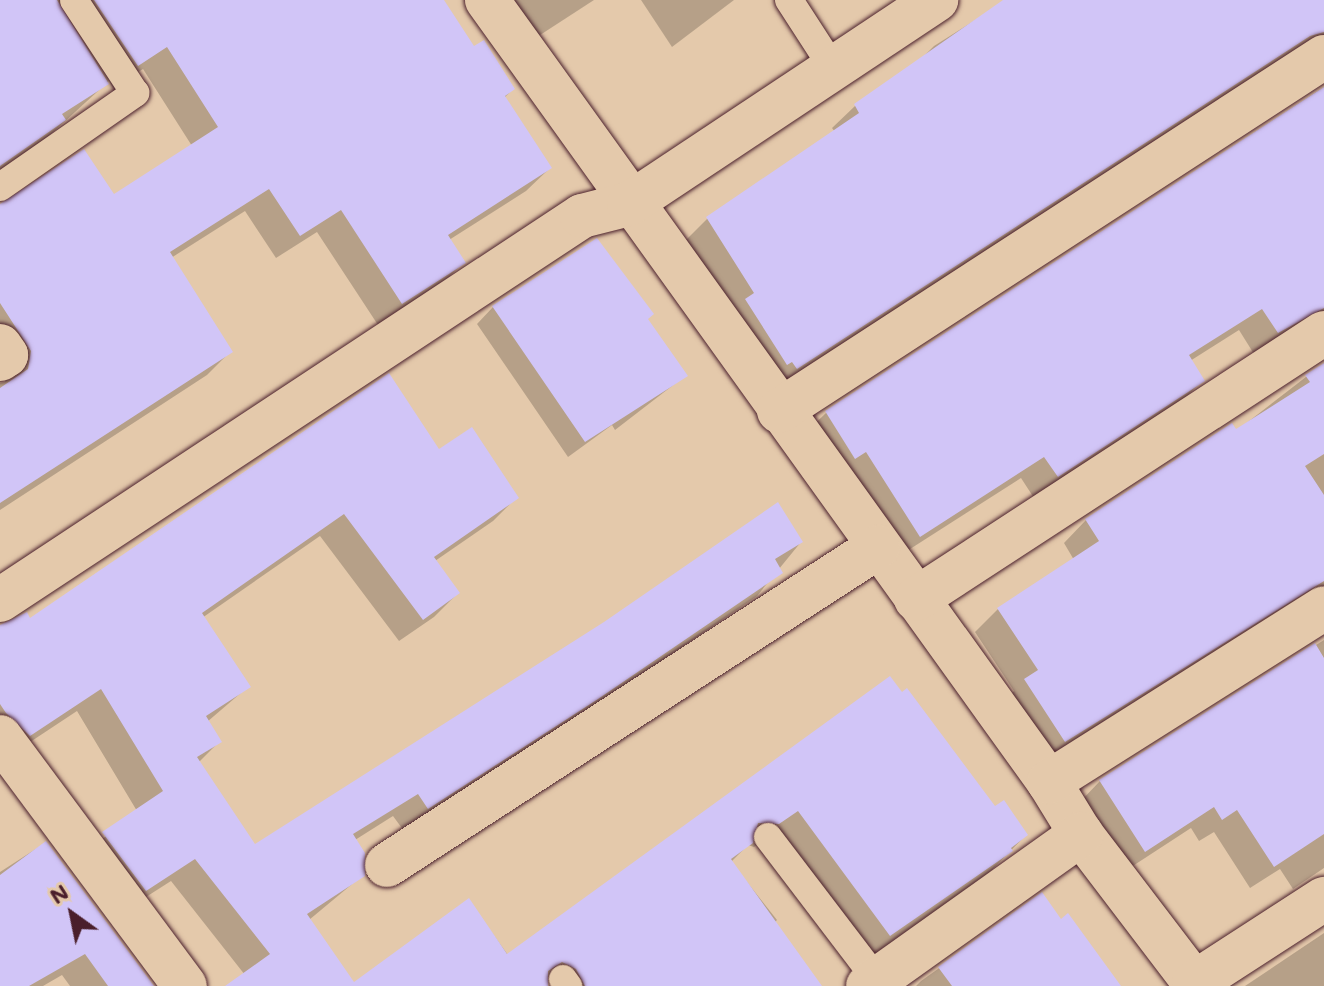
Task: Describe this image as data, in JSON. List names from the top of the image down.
{
  "north": "top left"
}
